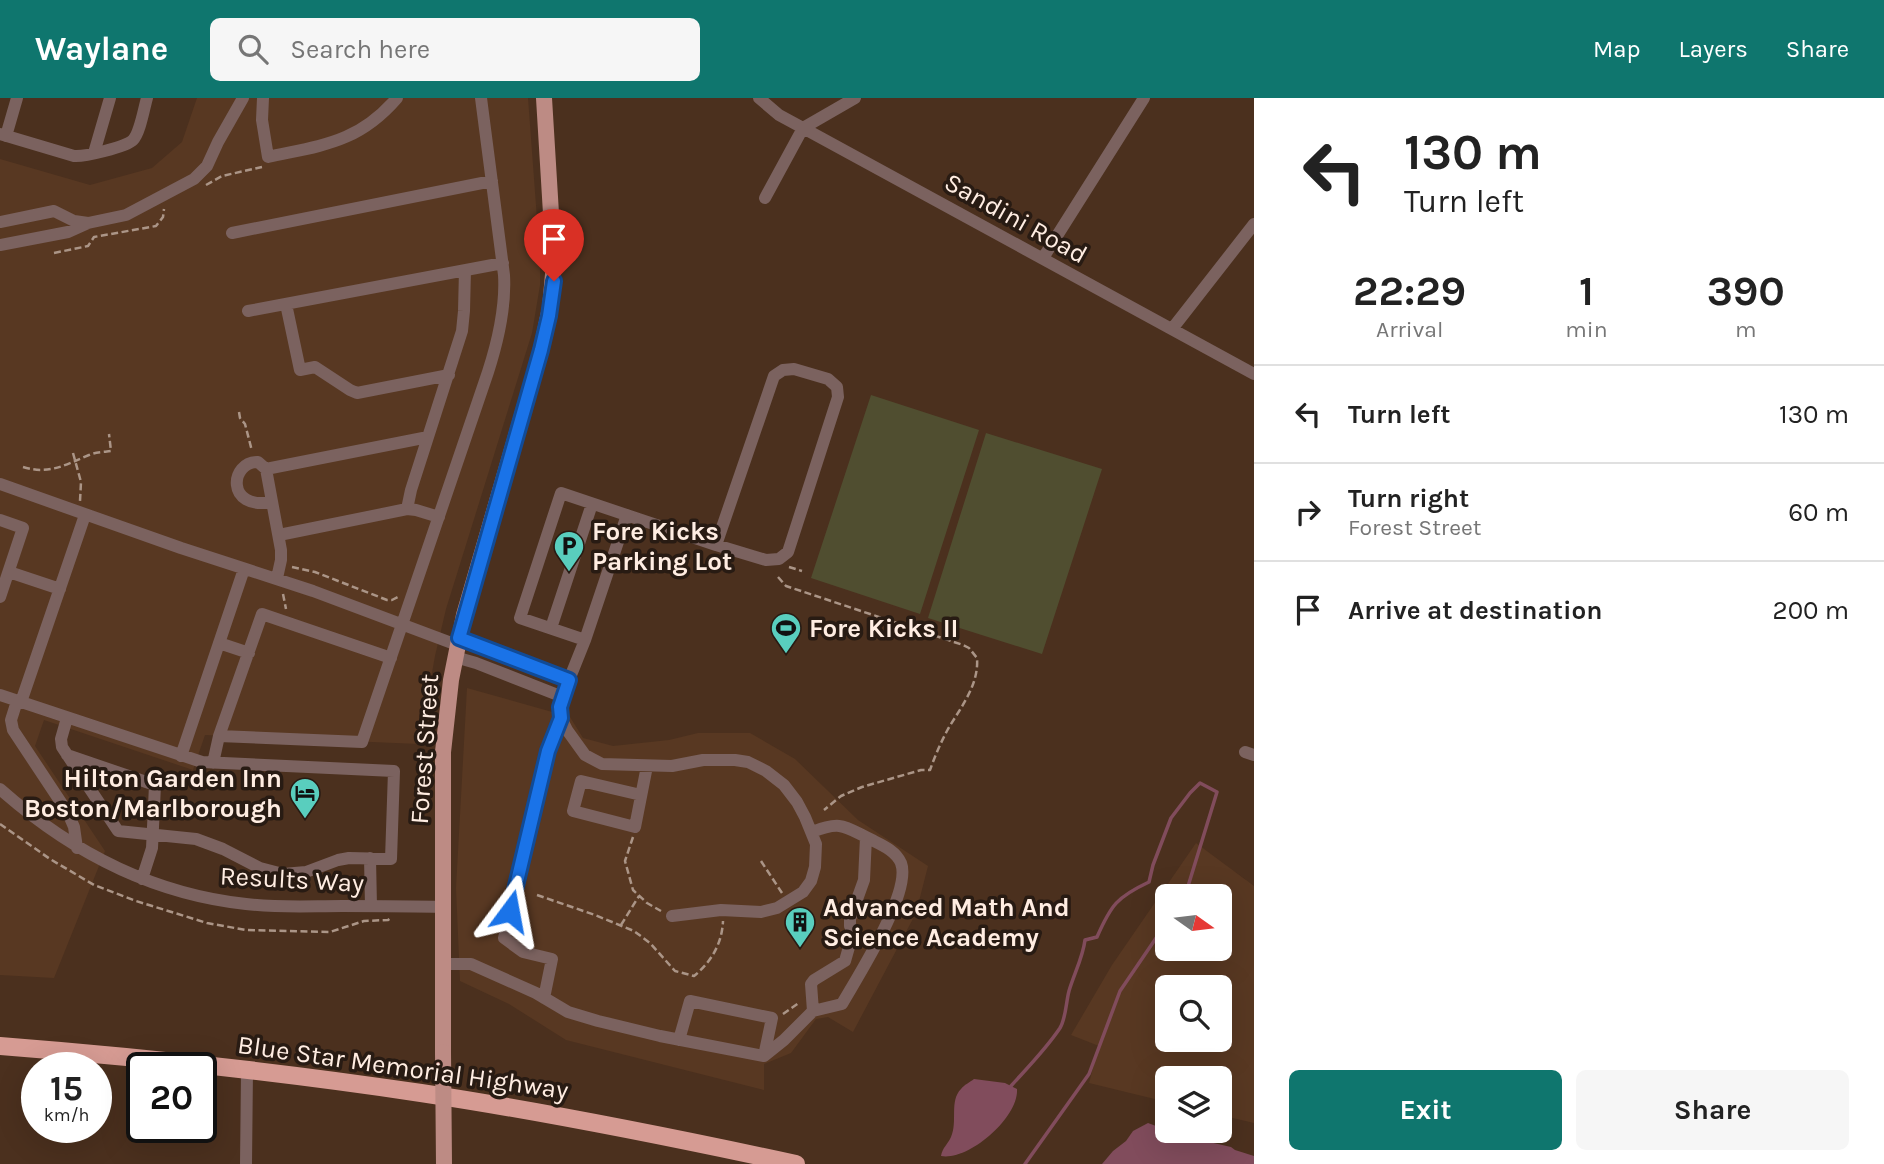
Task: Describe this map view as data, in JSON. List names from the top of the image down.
{
  "streets": {
    "highway": ["Blue Star Memorial Highway"],
    "main road": ["Forest Street"],
    "street": ["Sandini Road", "Results Way"]
  },
  "crossings": [
    ["Forest Street", "Results Way"]
  ],
  "places": {
    "parking": ["Fore Kicks Parking Lot"],
    "sports": ["Fore Kicks II"],
    "hotel": ["Hilton Garden Inn Boston/Marlborough"],
    "building": ["Advanced Math And Science Academy"]
  },
  "north": "right",
  "page": {
    "header": "Waylane",
    "search": "Search here",
    "nav": ["Map", "Layers", "Share"],
    "turn": ["130 m", "Turn left"],
    "eta": [
      "22:29",
      "Arrival",
      "1",
      "min",
      "390",
      "m"
    ],
    "list": [
      {
        "name": "Turn left",
        "value": "130 m"
      },
      {
        "name": "Turn right",
        "note": "Forest Street",
        "value": "60 m"
      },
      {
        "name": "Arrive at destination",
        "value": "200 m"
      }
    ],
    "speed": "15 km/h",
    "limit": "20",
    "buttons": ["Exit", "Share"]
  }
}
